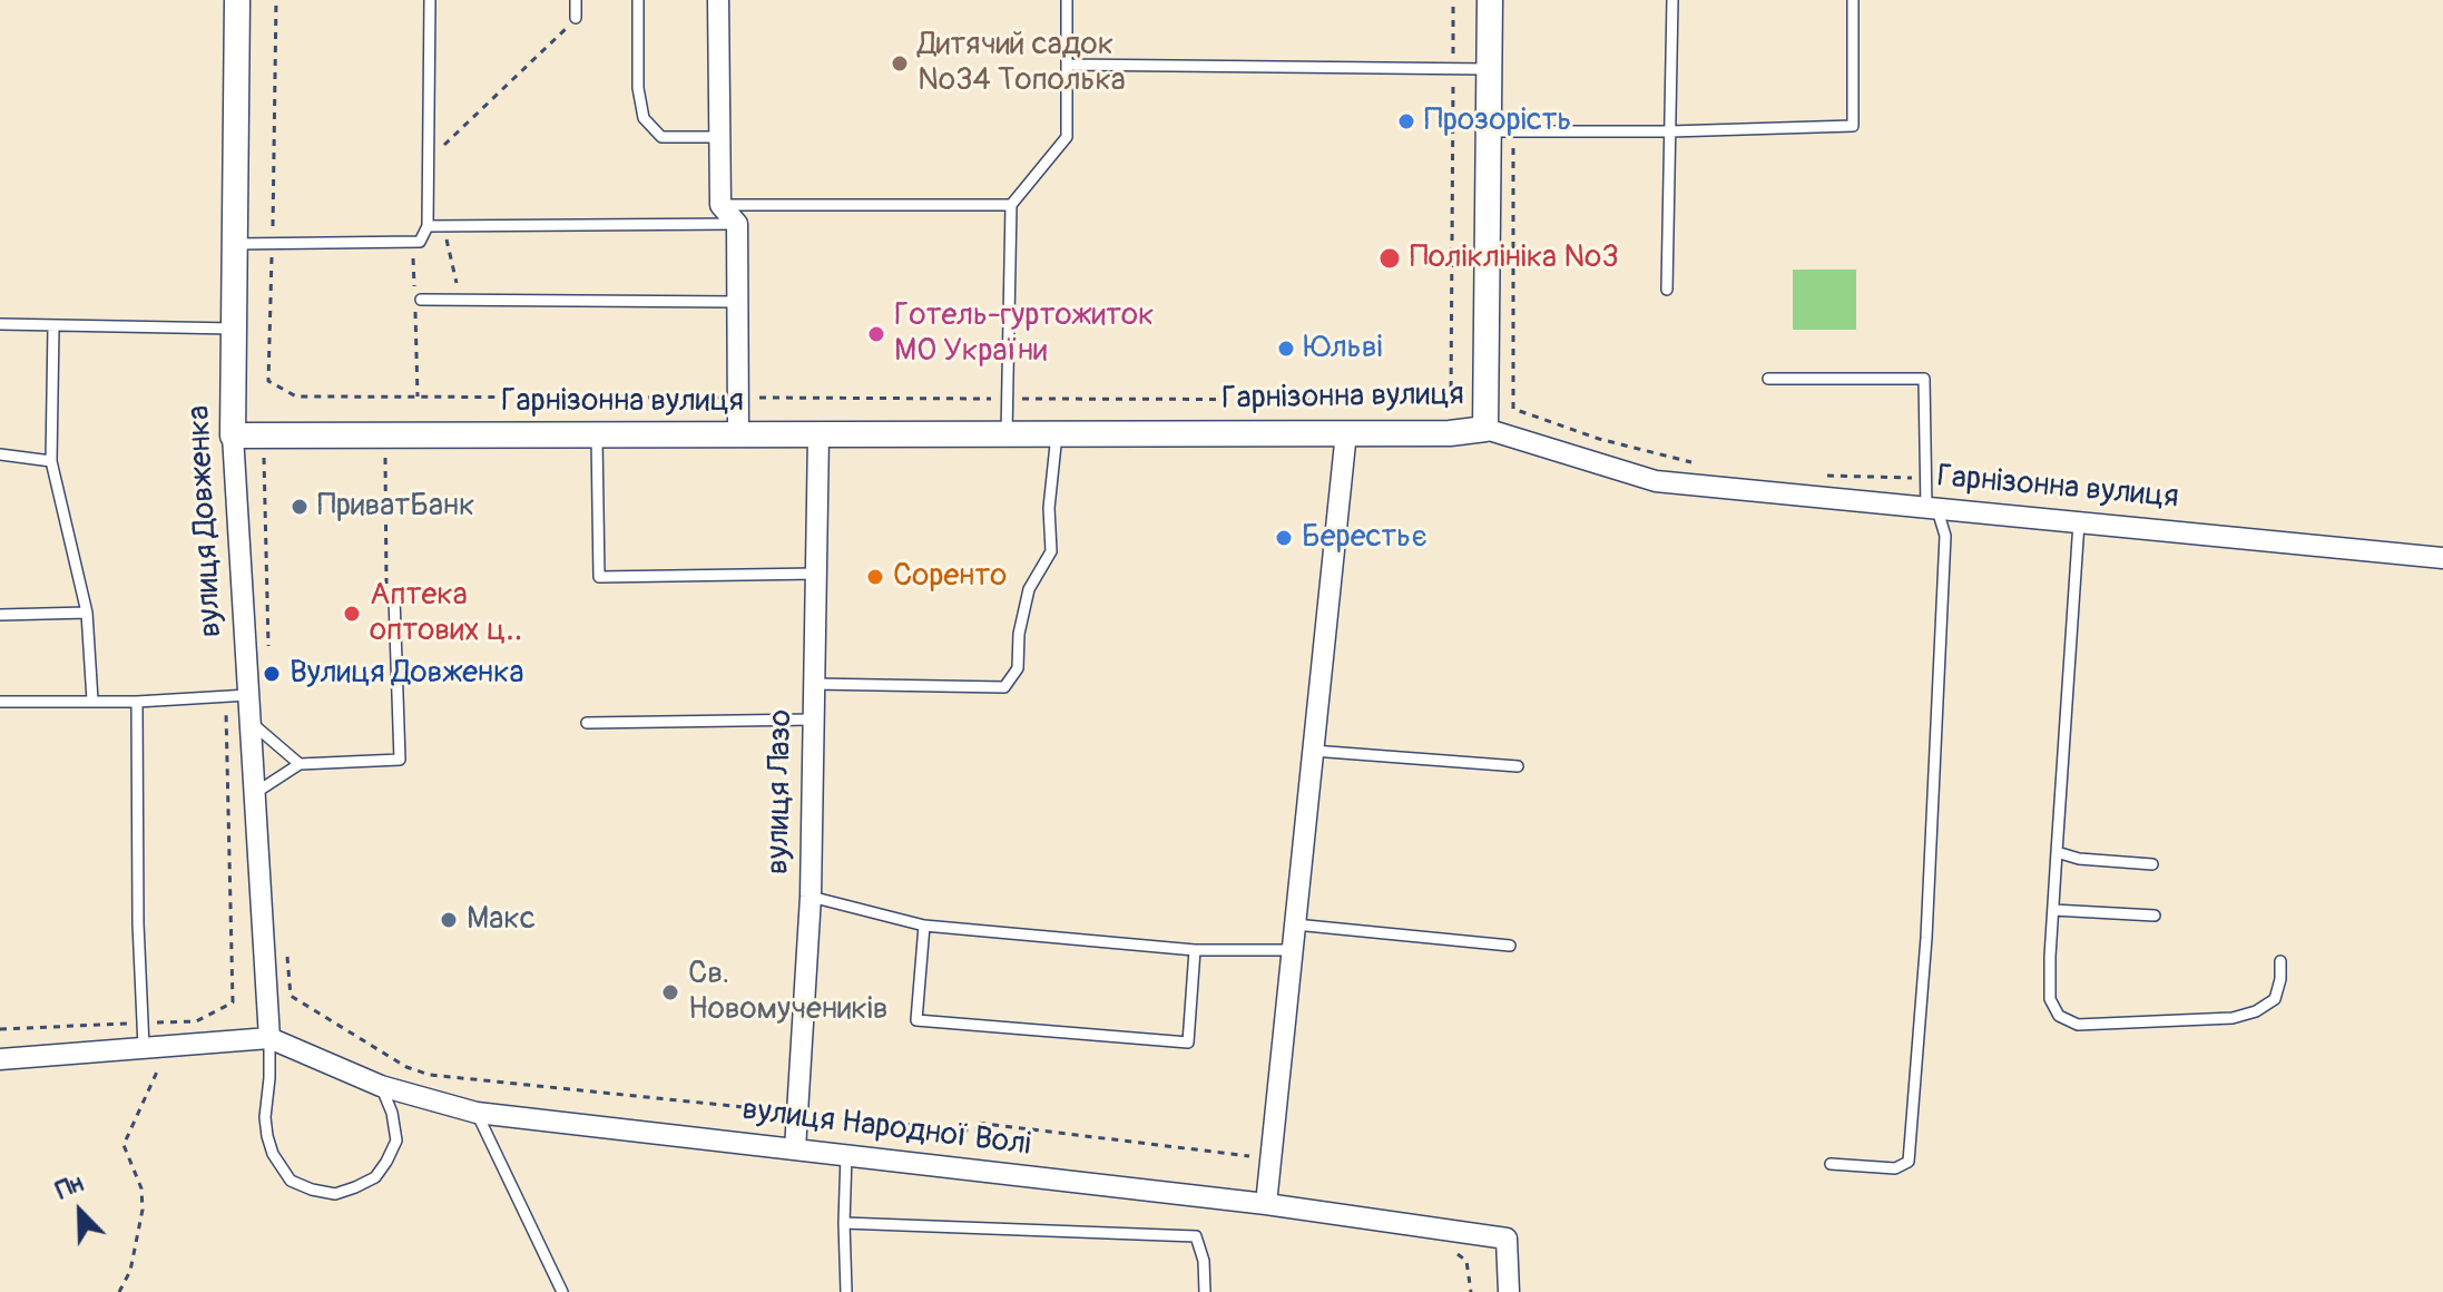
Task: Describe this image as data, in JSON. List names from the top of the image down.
{
  "streets": {
    "street": [
      "Гарнізонна вулиця",
      "вулиця Довженка",
      "вулиця Лазо",
      "вулиця Народної Волі"
    ]
  },
  "crossings": [
    ["Гарнізонна вулиця", "вулиця Довженка"],
    ["Гарнізонна вулиця", "вулиця Лазо"],
    ["вулиця Довженка", "вулиця Народної Волі"],
    ["вулиця Лазо", "вулиця Народної Волі"]
  ],
  "places": [
    "Дитячий садок №34 Тополька",
    "Прозорість",
    "Поліклініка №3",
    "Готель-гуртожиток МО України",
    "Юльві",
    "ПриватБанк",
    "Берестьє",
    "Соренто",
    "Аптека оптових ц‥",
    "Вулиця Довженка",
    "Макс",
    "Св. Новомучеників"
  ],
  "north": "top left"
}
